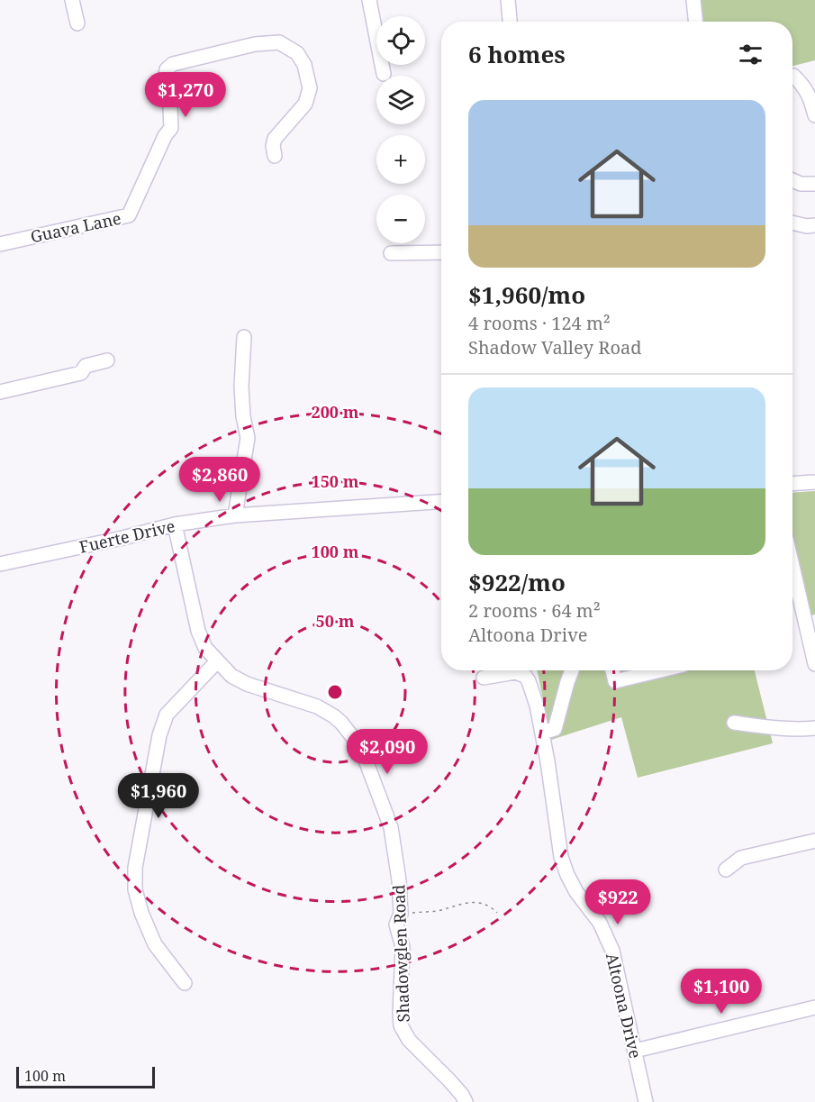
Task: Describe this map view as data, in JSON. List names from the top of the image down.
{
  "streets": {
    "street": [
      "Guava Lane",
      "Fuerte Drive",
      "Shadowglen Road",
      "Altoona Drive"
    ]
  },
  "crossings": [
    ["Fuerte Drive", "Shadowglen Road"]
  ],
  "scale_bar": "100 m",
  "page": {
    "map_buttons": ["+", "−"],
    "heading": "6 homes",
    "price": [
      "$1,270",
      "$2,860",
      "$2,090",
      "$1,960",
      "$922",
      "$1,100"
    ],
    "list": [
      {
        "name": "$1,960/mo",
        "note": "4 rooms · 124 m² · Shadow Valley Road"
      },
      {
        "name": "$922/mo",
        "note": "2 rooms · 64 m² · Altoona Drive"
      }
    ],
    "scale": "100 m"
  },
  "rings": [
    "200 m",
    "150 m",
    "100 m",
    "50 m"
  ]
}
